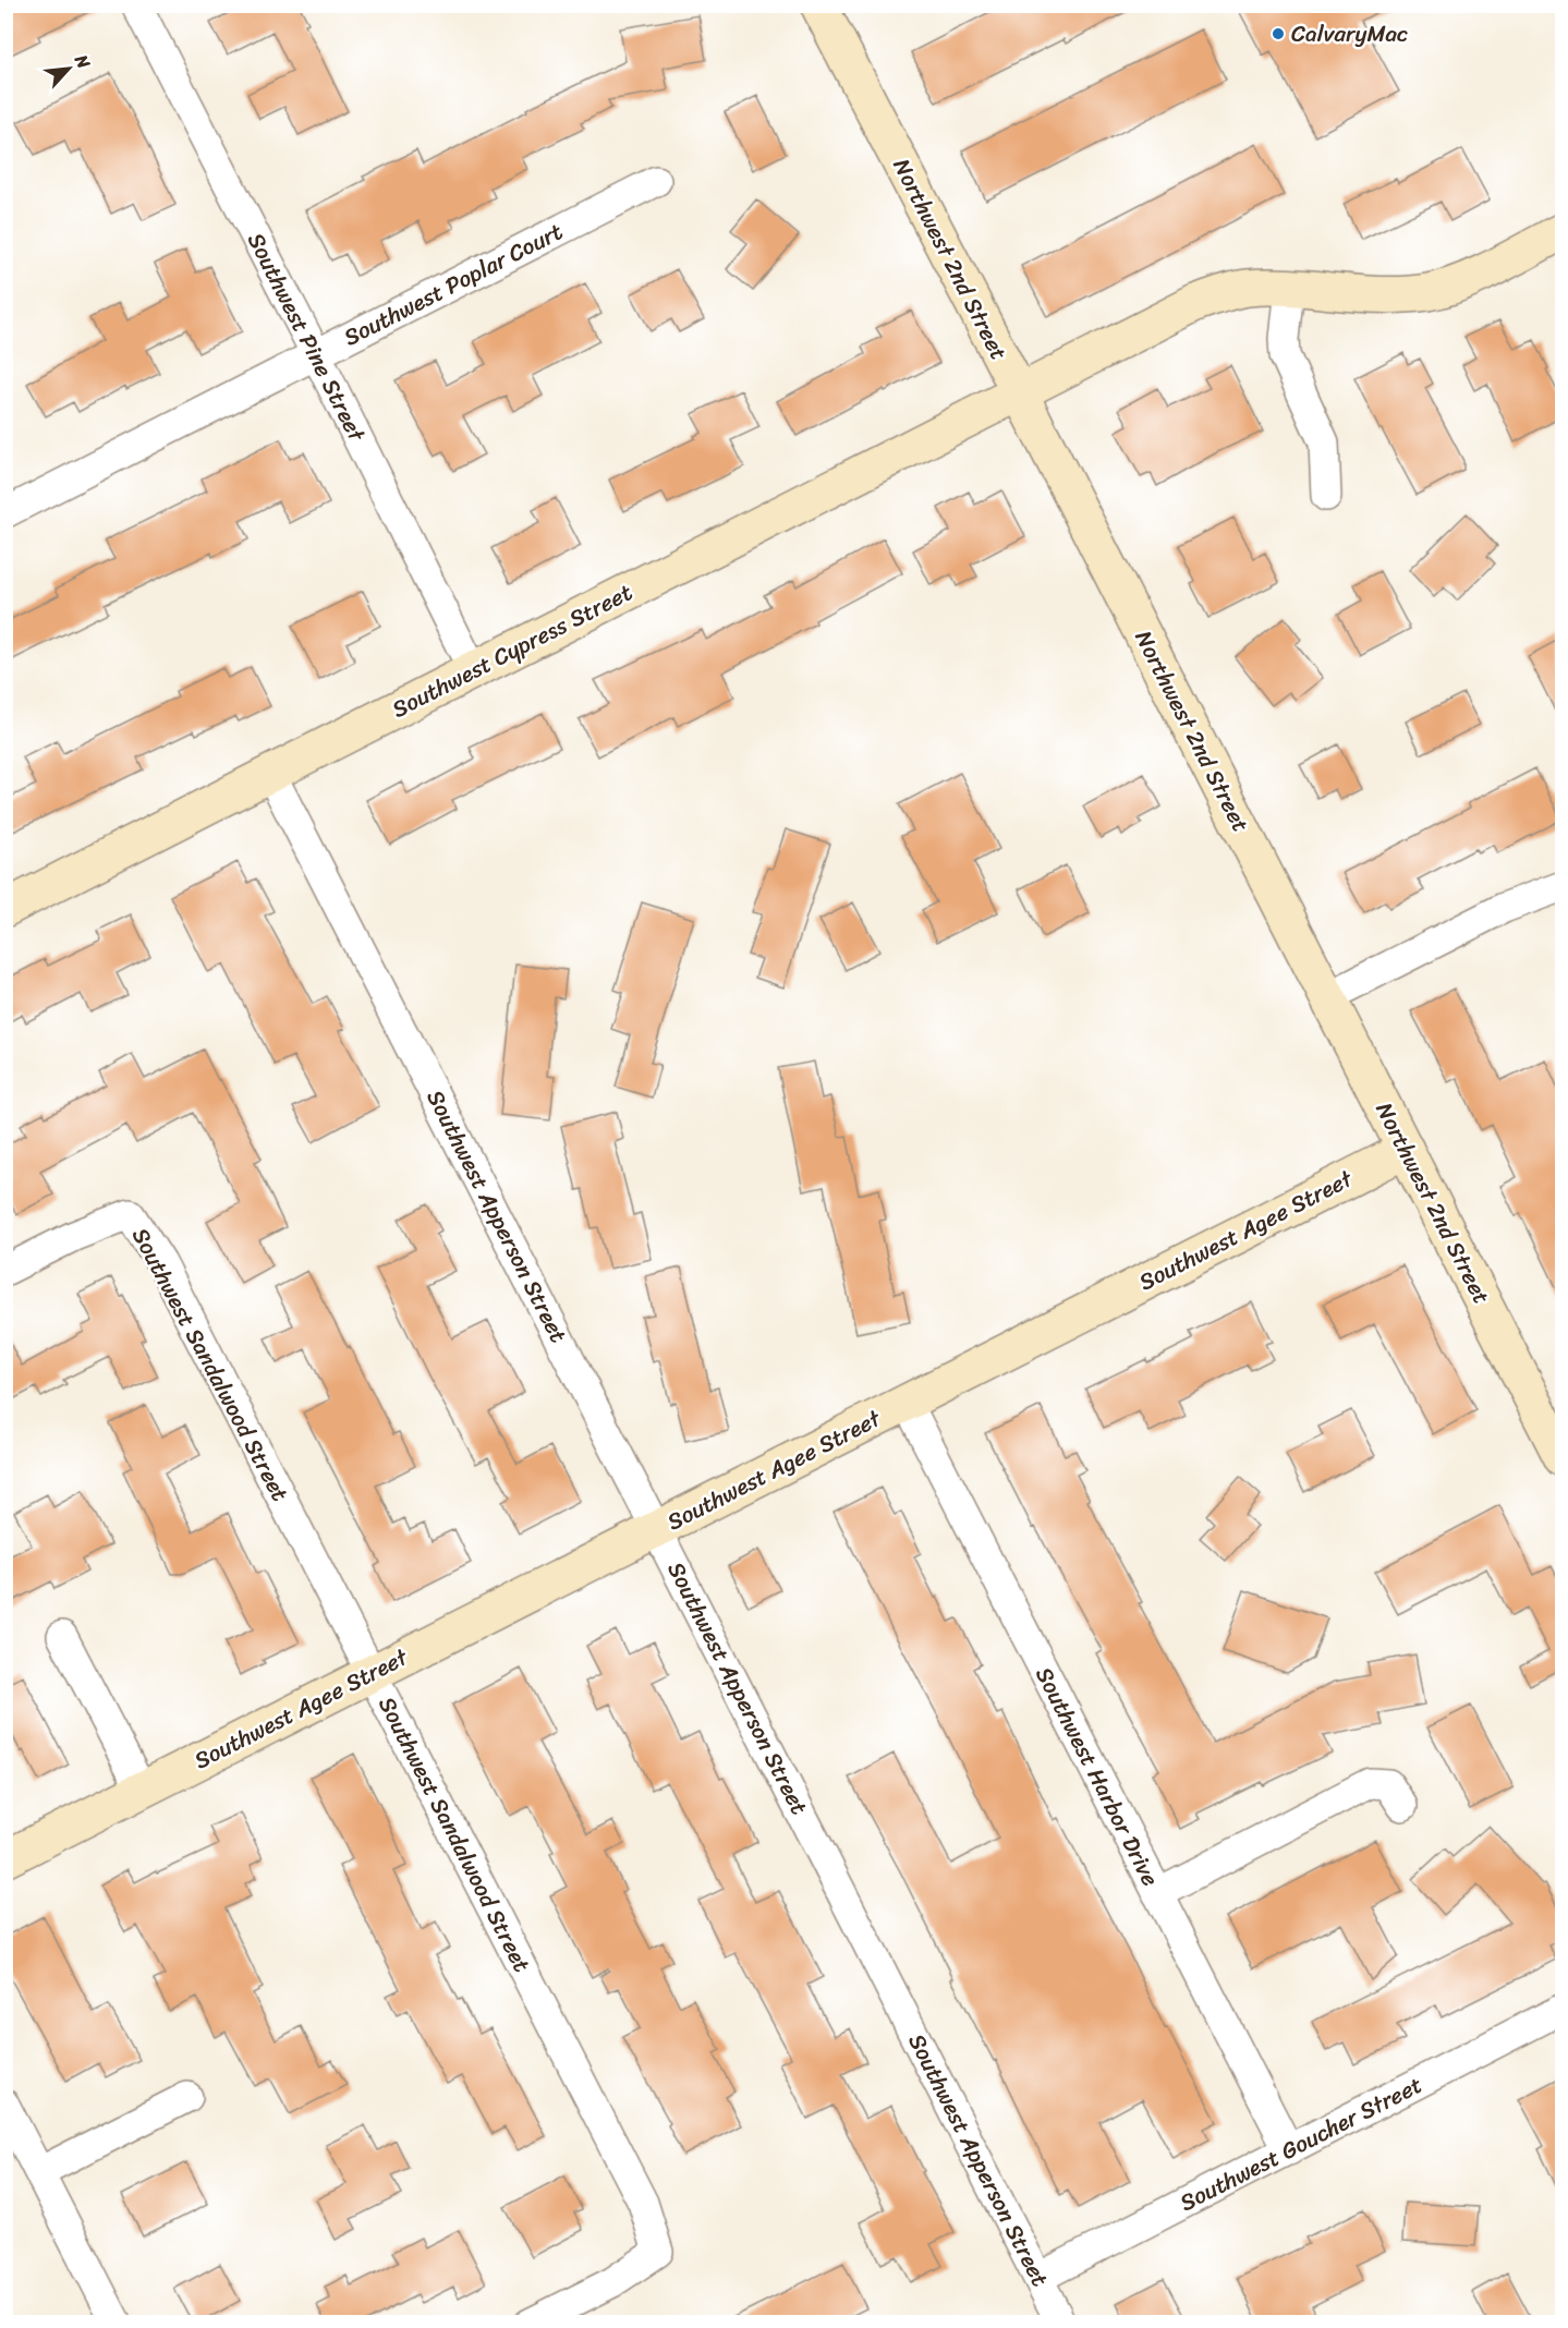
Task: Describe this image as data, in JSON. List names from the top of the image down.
{
  "streets": {
    "main road": ["Northwest 2nd Street", "Southwest Cypress Street", "Southwest Agee Street"],
    "street": [
      "Southwest Poplar Court",
      "Southwest Pine Street",
      "Southwest Apperson Street",
      "Southwest Sandalwood Street",
      "Southwest Harbor Drive",
      "Southwest Goucher Street"
    ]
  },
  "crossings": [
    ["Northwest 2nd Street", "Southwest Cypress Street"],
    ["Northwest 2nd Street", "Southwest Agee Street"],
    ["Southwest Poplar Court", "Southwest Pine Street"],
    ["Southwest Pine Street", "Southwest Cypress Street"],
    ["Southwest Cypress Street", "Southwest Apperson Street"],
    ["Southwest Apperson Street", "Southwest Agee Street"],
    ["Southwest Apperson Street", "Southwest Goucher Street"],
    ["Southwest Agee Street", "Southwest Sandalwood Street"],
    ["Southwest Agee Street", "Southwest Harbor Drive"],
    ["Southwest Harbor Drive", "Southwest Goucher Street"]
  ],
  "places": ["CalvaryMac"],
  "north": "top right"
}
